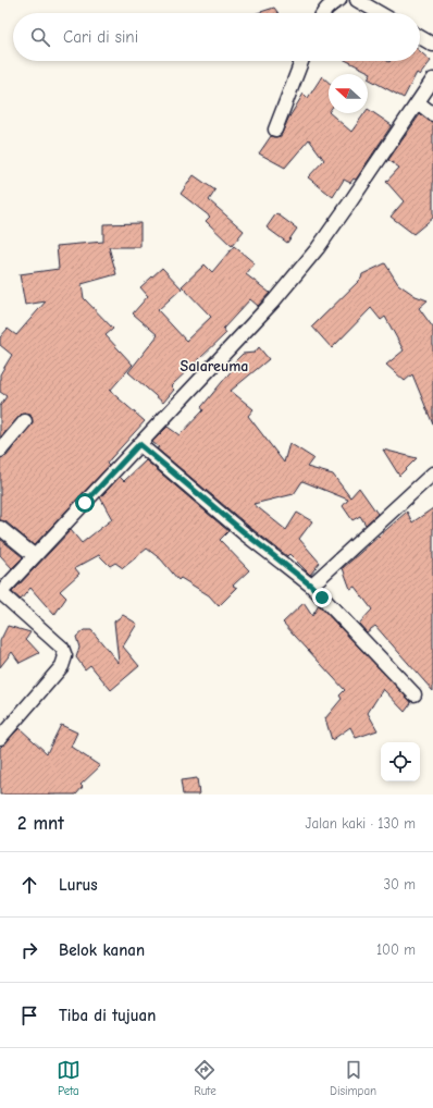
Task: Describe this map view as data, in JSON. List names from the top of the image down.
{
  "districts": ["Salareuma"],
  "north": "left",
  "page": {
    "search": "Cari di sini",
    "heading": ["2 mnt", "Jalan kaki · 130 m"],
    "list": [
      ["Lurus", "30 m"],
      ["Belok kanan", "100 m"],
      "Tiba di tujuan"
    ],
    "nav": ["Peta", "Rute", "Disimpan"]
  }
}
